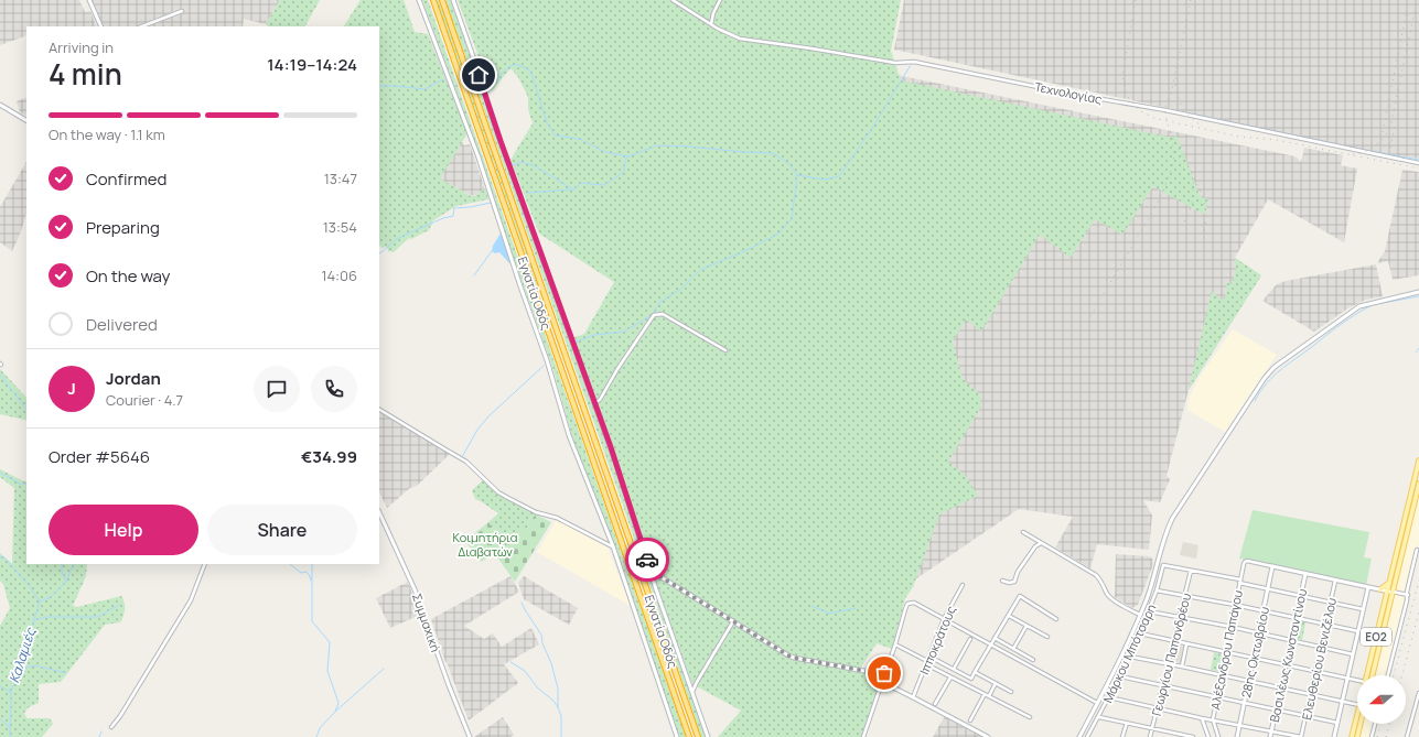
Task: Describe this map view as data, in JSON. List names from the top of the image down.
{
  "streets": {
    "highway": ["Εγνατία Οδός"],
    "main road": ["ΕΟ2"],
    "street": [
      "Τεχνολογίας",
      "Συμμαχική",
      "Ιπποκράτους",
      "Αλέξανδρου Παπάγου",
      "28ης Οκτωβρίου",
      "Μάρκου Μπότσαρη",
      "Γεωργίου Παπανδρέου",
      "Βασιλέως Κωνσταντίνου",
      "Ελευθερίου Βενιζέλου"
    ]
  },
  "crossings": [
    ["Αλέξανδρου Παπάγου", "28ης Οκτωβρίου"],
    ["Μάρκου Μπότσαρη", "Γεωργίου Παπανδρέου"]
  ],
  "water": ["Καλαμιές"],
  "parks": ["Κοιμητήρια Διαβατών"],
  "north": "left",
  "page": {
    "heading": ["4 min", "Arriving in", "14:19–14:24"],
    "panel": [
      "Jordan",
      "Courier · 4.7",
      "Order #5646",
      "€34.99"
    ],
    "bar": "On the way · 1.1 km",
    "list": [
      ["Confirmed", "13:47"],
      ["Preparing", "13:54"],
      ["On the way", "14:06"],
      "Delivered"
    ],
    "round": "J",
    "buttons": ["Help", "Share"]
  }
}
